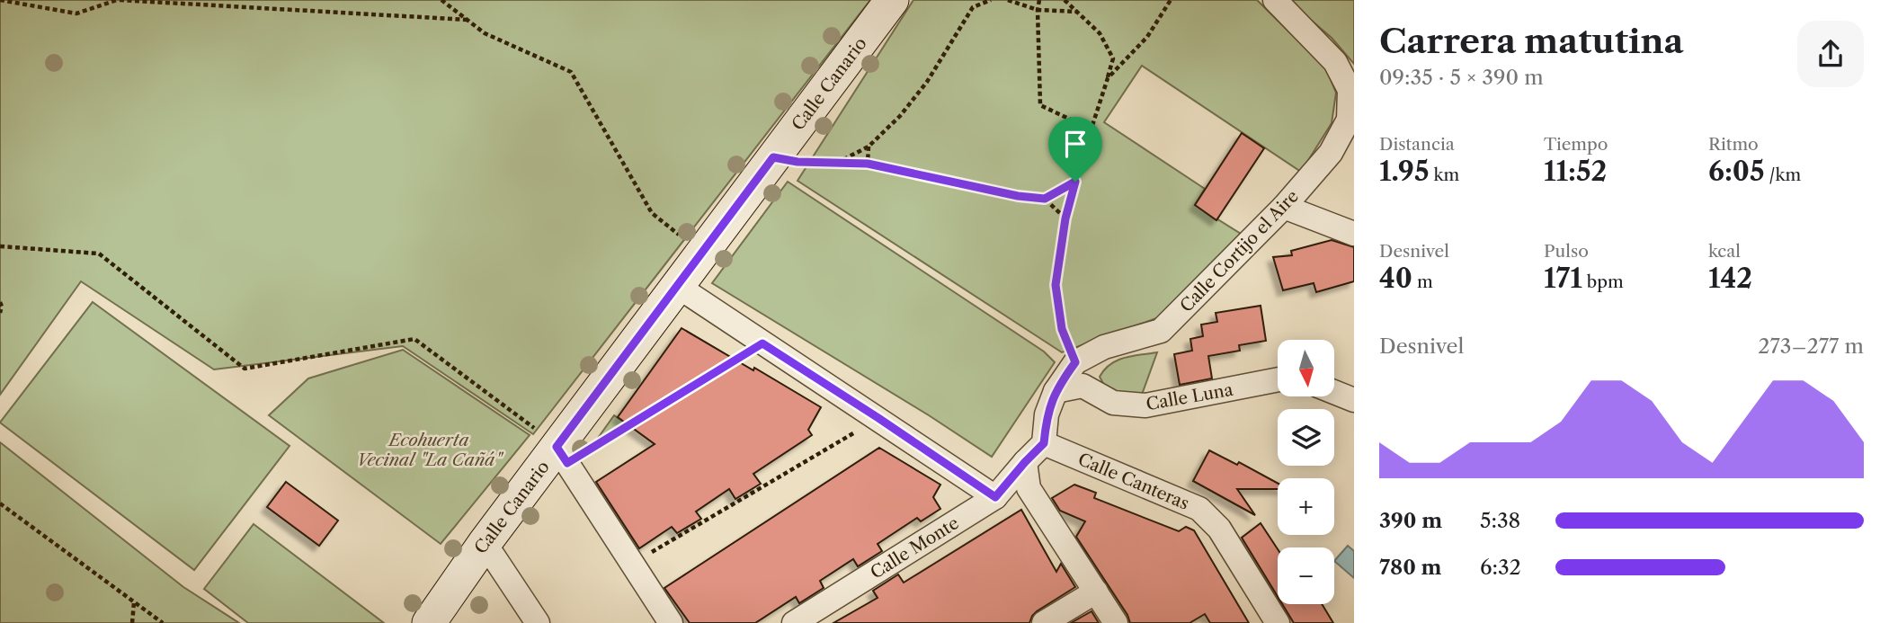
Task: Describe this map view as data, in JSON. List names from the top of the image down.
{
  "streets": {
    "street": [
      "Calle Canario",
      "Calle Cortijo el Aire",
      "Calle Luna",
      "Calle Canteras",
      "Calle Monte"
    ]
  },
  "crossings": [
    ["Calle Cortijo el Aire", "Calle Luna"],
    ["Calle Cortijo el Aire", "Calle Canteras"]
  ],
  "parks": ["Ecohuerta Vecinal \"La Cañá\""],
  "north": "bottom",
  "page": {
    "heading": ["Carrera matutina", "09:35 · 5 × 390 m"],
    "stats": [
      ["Distancia", "1.95 km"],
      ["Tiempo", "11:52"],
      ["Ritmo", "6:05 /km"],
      ["Desnivel", "40 m"],
      ["Pulso", "171 bpm"],
      ["kcal", "142"]
    ],
    "chart": ["Desnivel", "273–277 m"],
    "map_buttons": ["+", "−"],
    "list": [
      {
        "name": "390 m",
        "note": "5:38"
      },
      {
        "name": "780 m",
        "note": "6:32"
      }
    ]
  }
}
